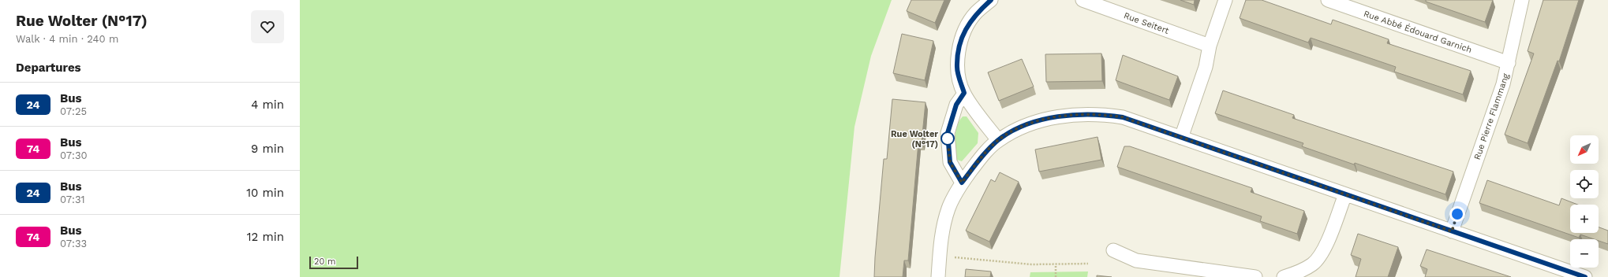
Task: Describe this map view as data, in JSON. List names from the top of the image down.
{
  "streets": {
    "street": ["Rue Seitert", "Rue Abbé Édouard Garnich", "Rue Pierre Flammang"]
  },
  "crossings": [
    ["Rue Abbé Édouard Garnich", "Rue Pierre Flammang"]
  ],
  "places": ["Rue Wolter (N°17)"],
  "lines": ["bus line 24"],
  "scale_bar": "20 m",
  "north": "bottom left",
  "page": {
    "heading": [
      ["Rue Wolter (N°17)", "Walk · 4 min · 240 m"],
      "Departures"
    ],
    "list": [
      {
        "mark": "24",
        "name": "Bus",
        "note": "07:25",
        "value": "4 min"
      },
      {
        "mark": "74",
        "name": "Bus",
        "note": "07:30",
        "value": "9 min"
      },
      {
        "mark": "24",
        "name": "Bus",
        "note": "07:31",
        "value": "10 min"
      },
      {
        "mark": "74",
        "name": "Bus",
        "note": "07:33",
        "value": "12 min"
      }
    ],
    "map_buttons": ["+", "−"],
    "scale": "20 m"
  }
}
